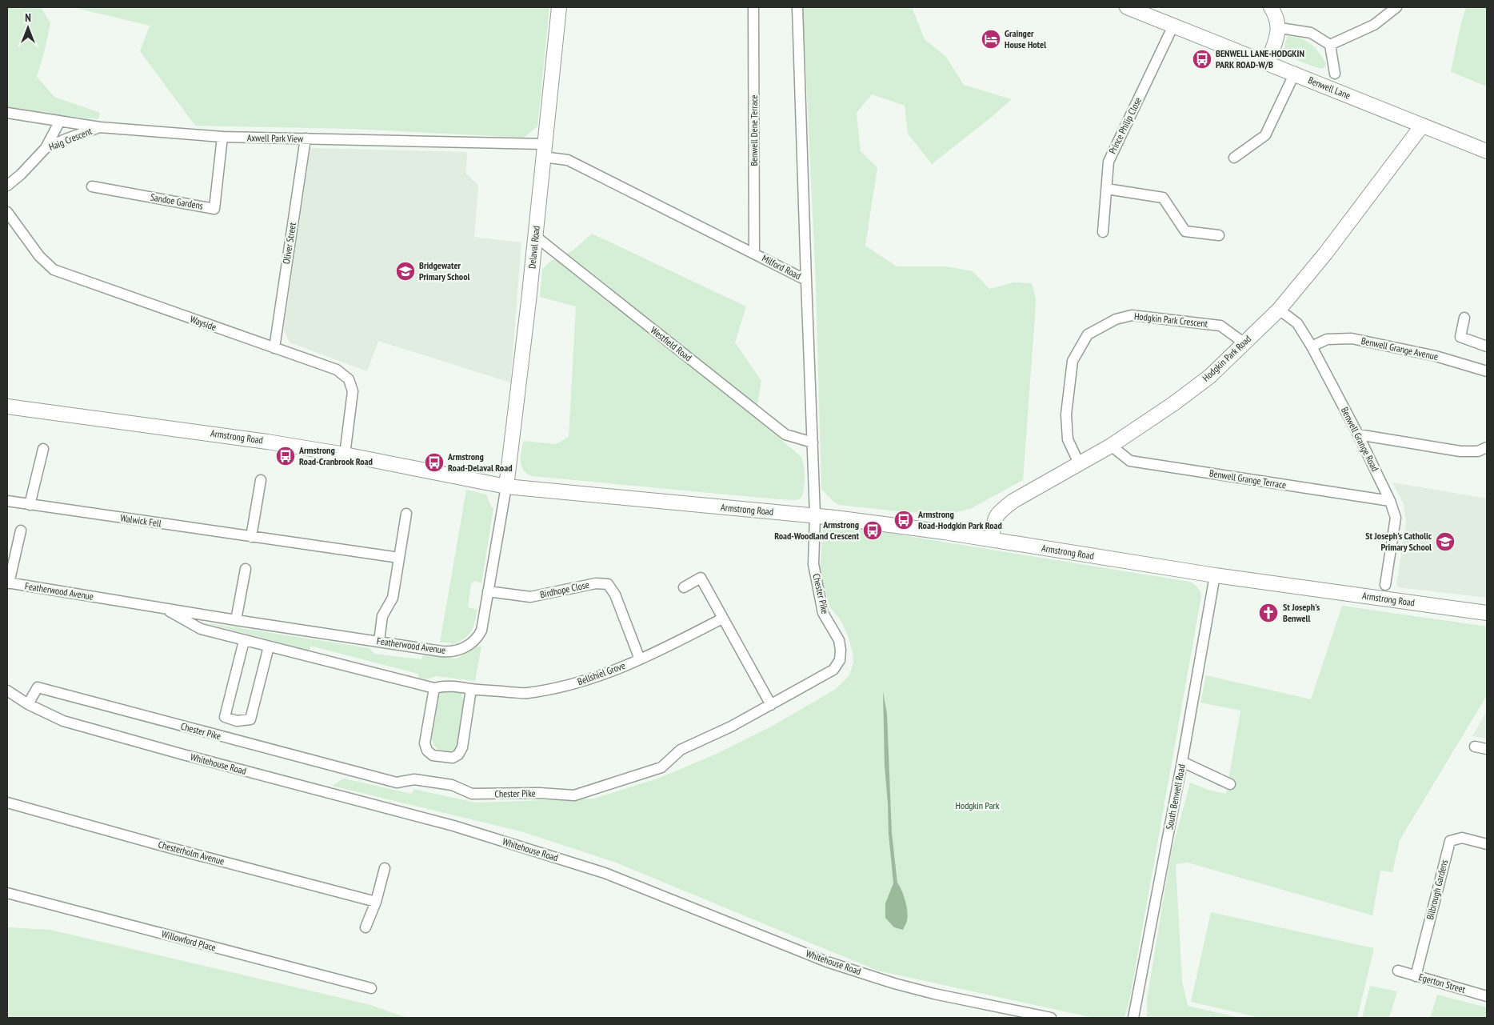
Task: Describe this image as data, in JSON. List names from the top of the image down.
{
  "streets": {
    "street": [
      "Benwell Lane",
      "Prince Philip Close",
      "Benwell Dene Terrace",
      "Axwell Park View",
      "Haig Crescent",
      "Sandoe Gardens",
      "Oliver Street",
      "Delaval Road",
      "Milford Road",
      "Hodgkin Park Crescent",
      "Wayside",
      "Westfield Road",
      "Benwell Grange Avenue",
      "Hodgkin Park Road",
      "Armstrong Road",
      "Benwell Grange Road",
      "Benwell Grange Terrace",
      "Walwick Fell",
      "Birdhope Close",
      "Featherwood Avenue",
      "Chester Pike",
      "Bellshiel Grove",
      "Whitehouse Road",
      "South Benwell Road",
      "Chesterholm Avenue",
      "Bilbrough Gardens",
      "Willowford Place",
      "Egerton Street"
    ]
  },
  "crossings": [
    ["Benwell Lane", "Prince Philip Close"],
    ["Benwell Lane", "Hodgkin Park Road"],
    ["Benwell Dene Terrace", "Milford Road"],
    ["Axwell Park View", "Haig Crescent"],
    ["Axwell Park View", "Sandoe Gardens"],
    ["Axwell Park View", "Oliver Street"],
    ["Axwell Park View", "Delaval Road"],
    ["Axwell Park View", "Milford Road"],
    ["Oliver Street", "Wayside"],
    ["Delaval Road", "Milford Road"],
    ["Delaval Road", "Westfield Road"],
    ["Delaval Road", "Armstrong Road"],
    ["Delaval Road", "Featherwood Avenue"],
    ["Milford Road", "Westfield Road"],
    ["Milford Road", "Armstrong Road"],
    ["Milford Road", "Chester Pike"],
    ["Hodgkin Park Crescent", "Hodgkin Park Road"],
    ["Wayside", "Armstrong Road"],
    ["Benwell Grange Avenue", "Benwell Grange Road"],
    ["Hodgkin Park Road", "Armstrong Road"],
    ["Hodgkin Park Road", "Benwell Grange Road"],
    ["Hodgkin Park Road", "Benwell Grange Terrace"],
    ["Armstrong Road", "Featherwood Avenue"],
    ["Armstrong Road", "Chester Pike"],
    ["Armstrong Road", "South Benwell Road"],
    ["Benwell Grange Road", "Benwell Grange Terrace"],
    ["Birdhope Close", "Featherwood Avenue"],
    ["Birdhope Close", "Bellshiel Grove"],
    ["Featherwood Avenue", "Bellshiel Grove"],
    ["Chester Pike", "Whitehouse Road"],
    ["Bilbrough Gardens", "Egerton Street"]
  ],
  "parks": ["Hodgkin Park"],
  "places": {
    "hotel": ["Grainger House Hotel"],
    "bus stop": [
      "BENWELL LANE-HODGKIN PARK ROAD-W/B",
      "Armstrong Road-Cranbrook Road",
      "Armstrong Road-Delaval Road",
      "Armstrong Road-Hodgkin Park Road",
      "Armstrong Road-Woodland Crescent"
    ],
    "school or university": ["Bridgewater Primary School", "St Joseph's Catholic Primary School"],
    "church": ["St Joseph's Benwell"]
  },
  "north": "top"
}
